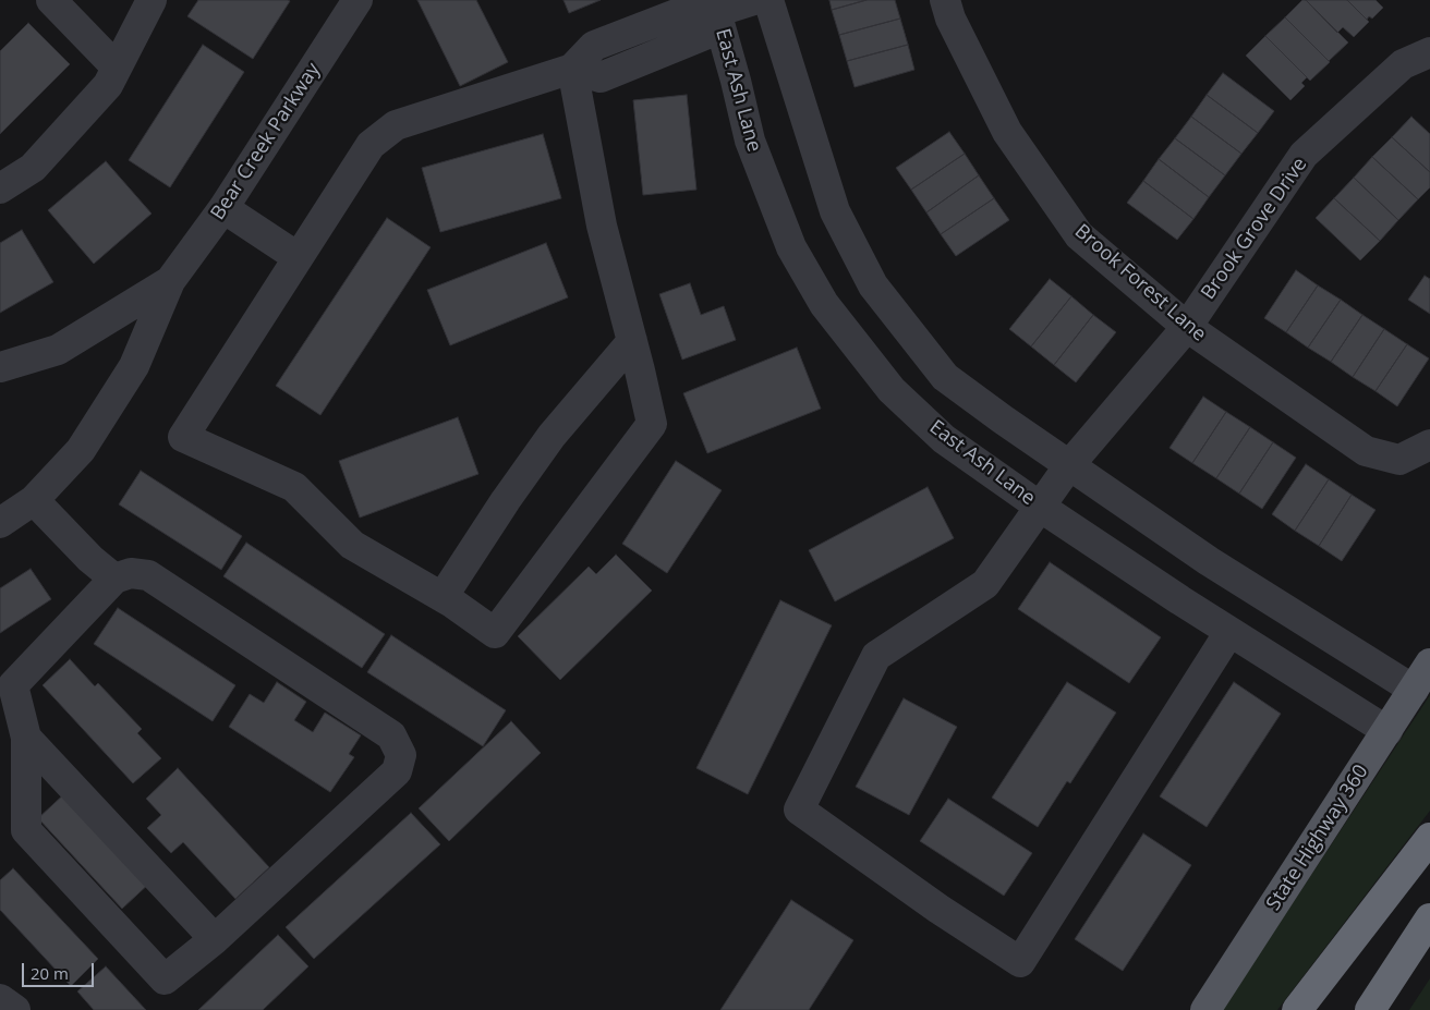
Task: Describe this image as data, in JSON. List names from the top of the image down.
{
  "streets": {
    "main road": ["State Highway 360"],
    "street": [
      "East Ash Lane",
      "Bear Creek Parkway",
      "Brook Grove Drive",
      "Brook Forest Lane"
    ]
  },
  "crossings": [
    ["East Ash Lane", "Brook Grove Drive"],
    ["East Ash Lane", "State Highway 360"],
    ["Brook Grove Drive", "Brook Forest Lane"]
  ],
  "scale_bar": "20 m"
}
